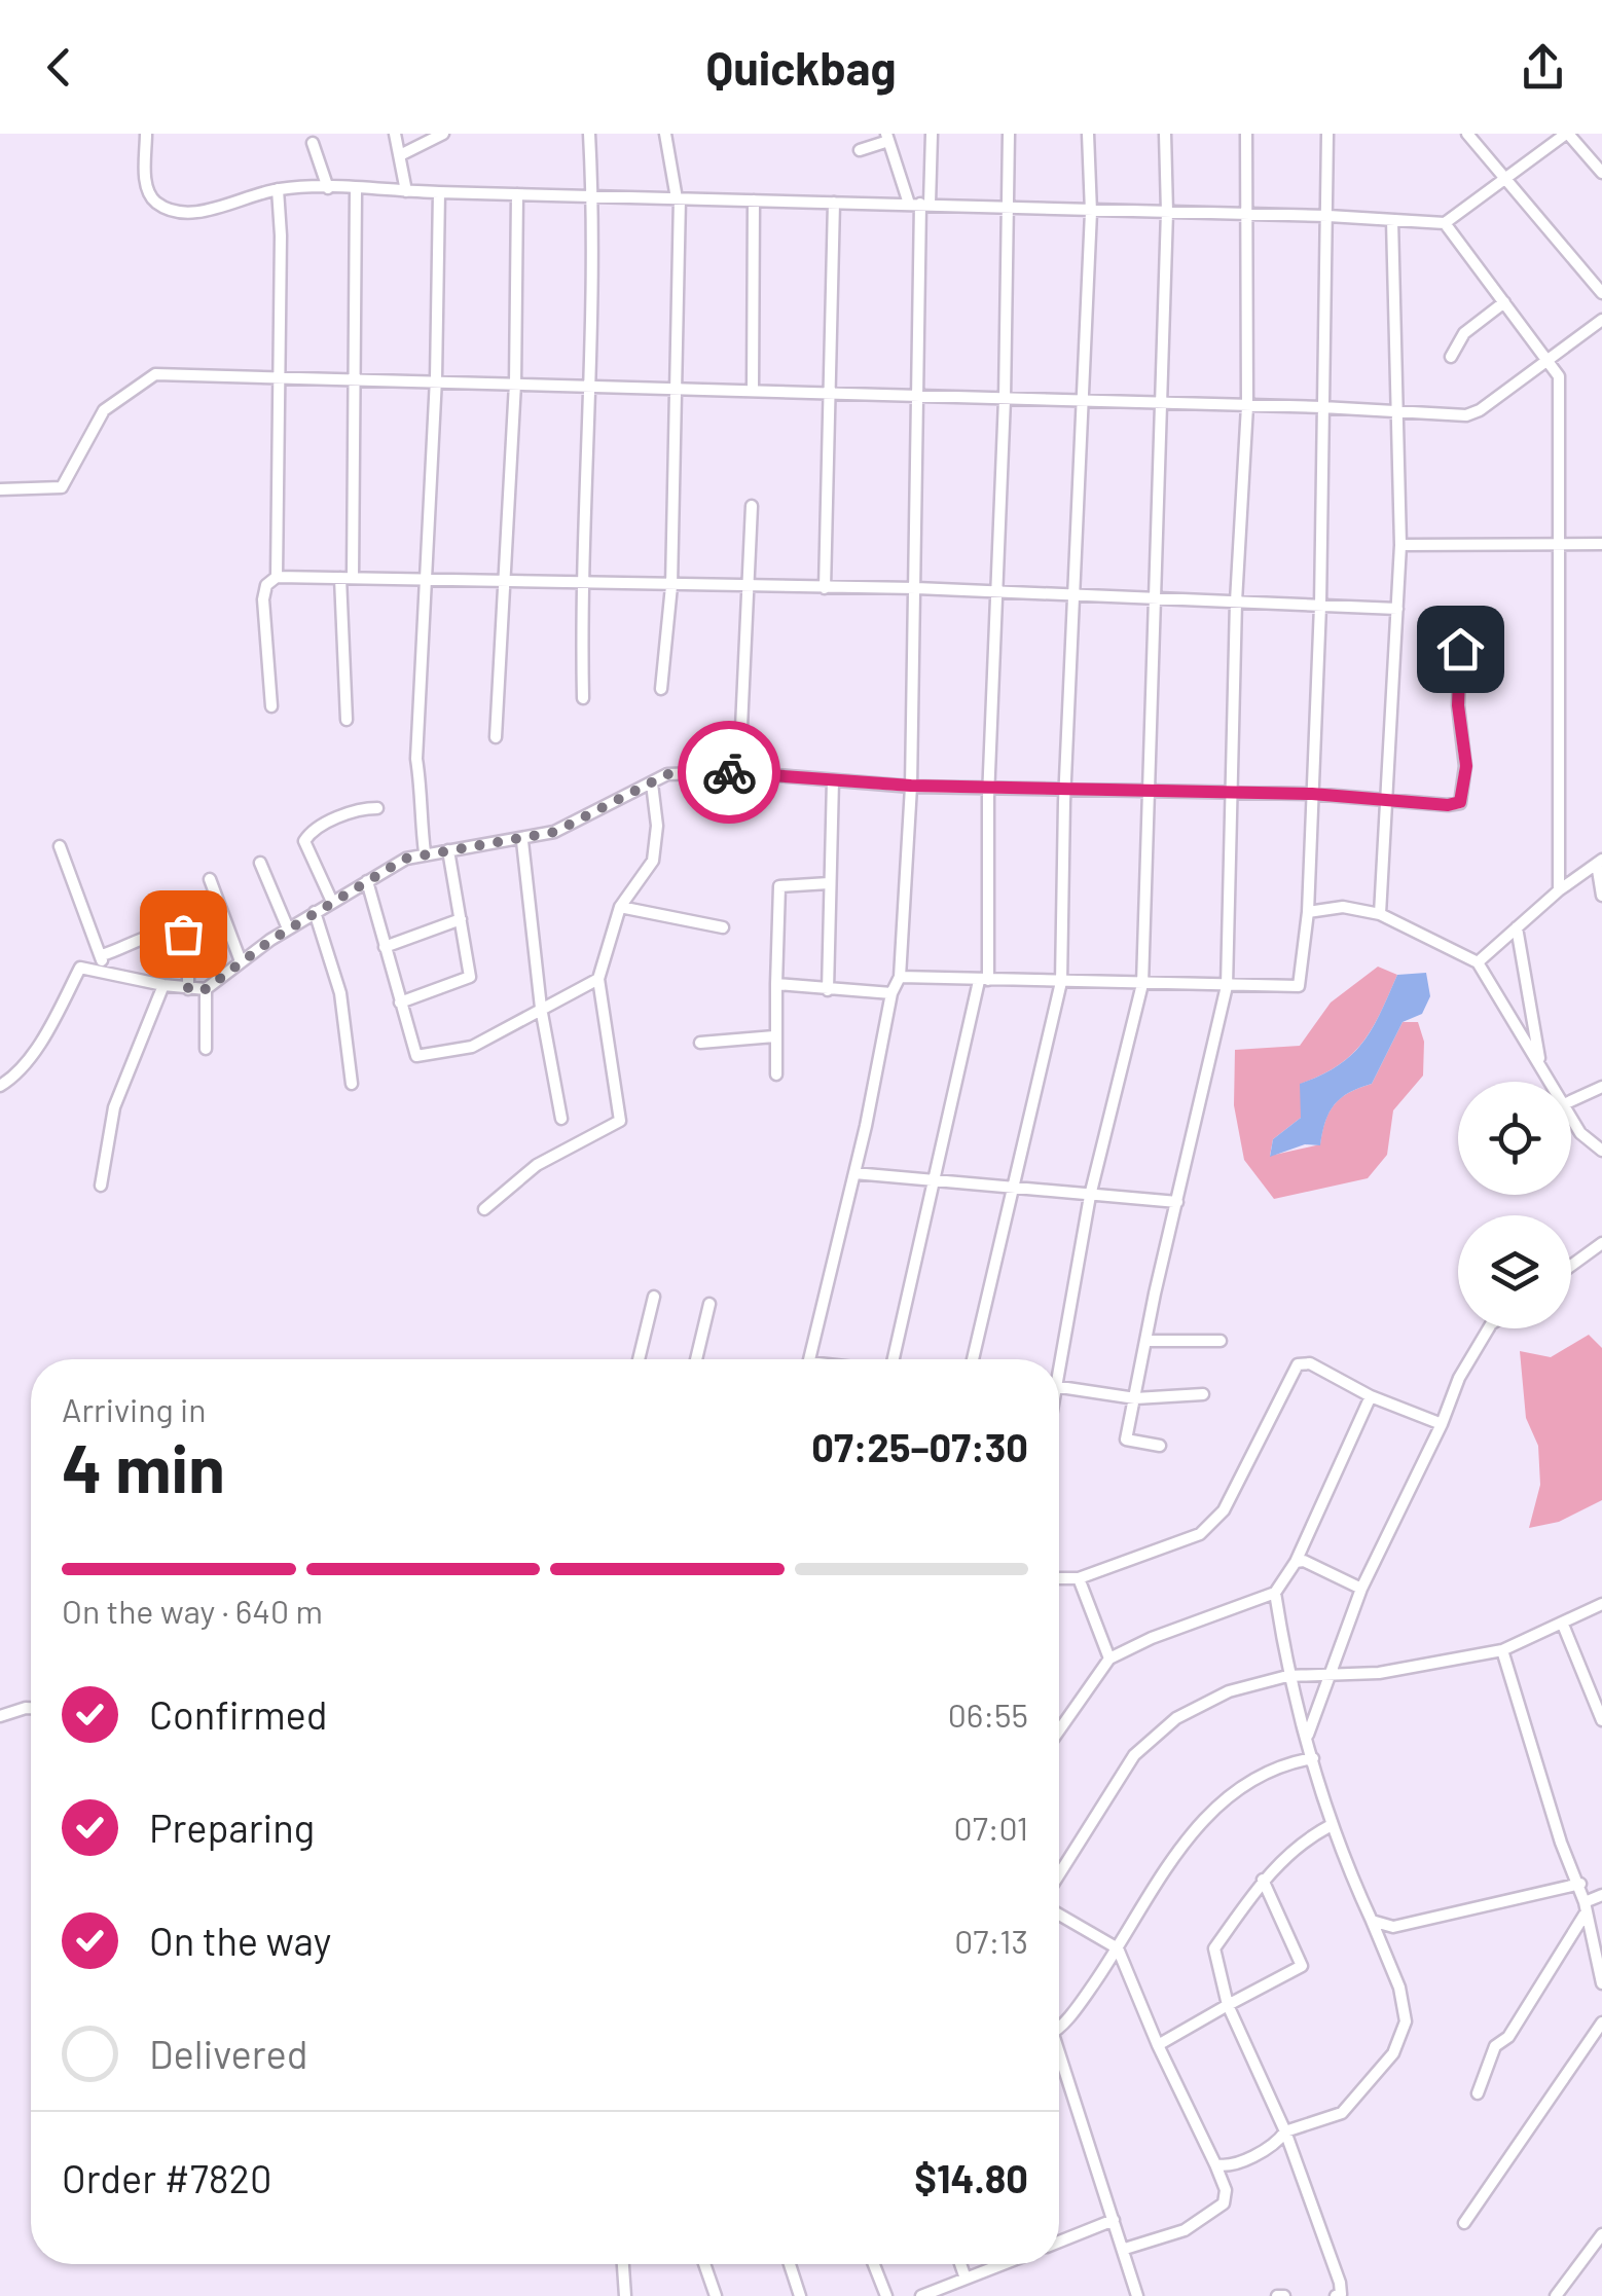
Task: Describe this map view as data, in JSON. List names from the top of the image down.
{
  "page": {
    "header": "Quickbag",
    "heading": ["4 min", "Arriving in", "07:25–07:30"],
    "panel": ["Order #7820", "$14.80"],
    "bar": "On the way · 640 m",
    "list": [
      ["Confirmed", "06:55"],
      ["Preparing", "07:01"],
      ["On the way", "07:13"],
      "Delivered"
    ]
  }
}
